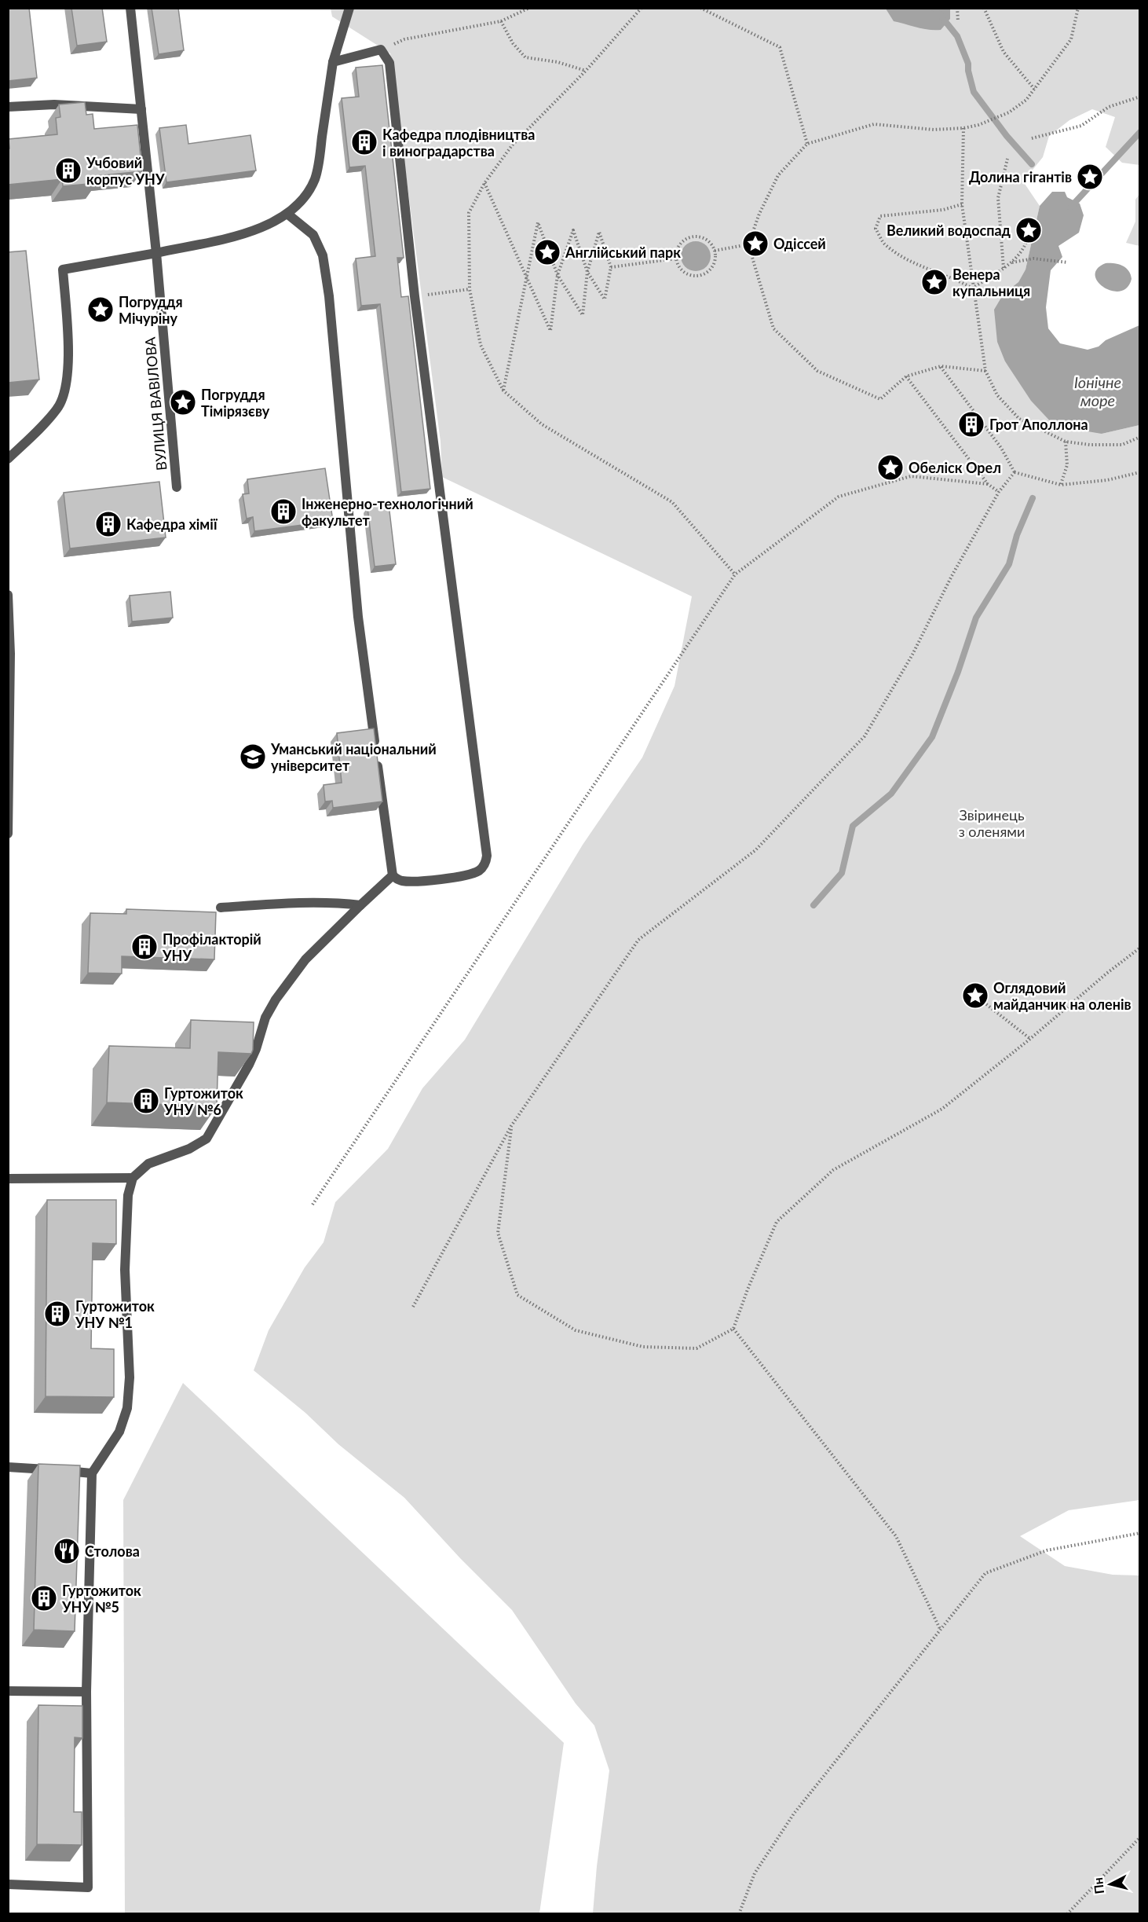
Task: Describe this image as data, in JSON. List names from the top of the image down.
{
  "streets": {
    "street": ["ВУЛИЦЯ ВАВІЛОВА"]
  },
  "water": ["Іонічне море"],
  "parks": ["Звіринець з оленями"],
  "places": {
    "building": [
      "Кафедра плодівництва і виноградарства",
      "Учбовий корпус УНУ",
      "Грот Аполлона",
      "Інженерно-технологічний факультет",
      "Кафедра хімії",
      "Профілакторій УНУ",
      "Гуртожиток УНУ №6",
      "Гуртожиток УНУ №1",
      "Гуртожиток УНУ №5"
    ],
    "place": [
      "Долина гігантів",
      "Великий водоспад",
      "Одіссей",
      "Англійський парк",
      "Венера купальниця",
      "Погруддя Мічуріну",
      "Погруддя Тімірязєву",
      "Обеліск Орел",
      "Оглядовий майданчик на оленів"
    ],
    "school or university": ["Уманський національний університет"],
    "restaurant": ["Столова"]
  },
  "north": "left"
}
